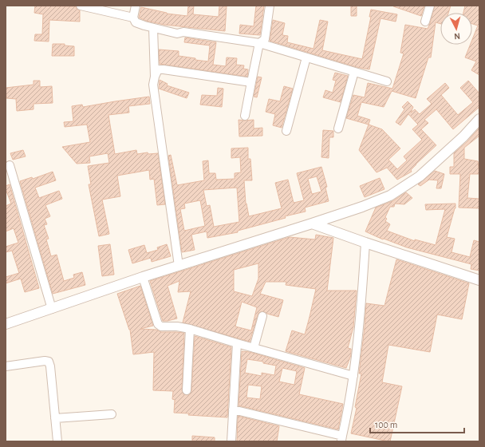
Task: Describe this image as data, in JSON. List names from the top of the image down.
{
  "scale_bar": "100 m",
  "north": "bottom"
}
